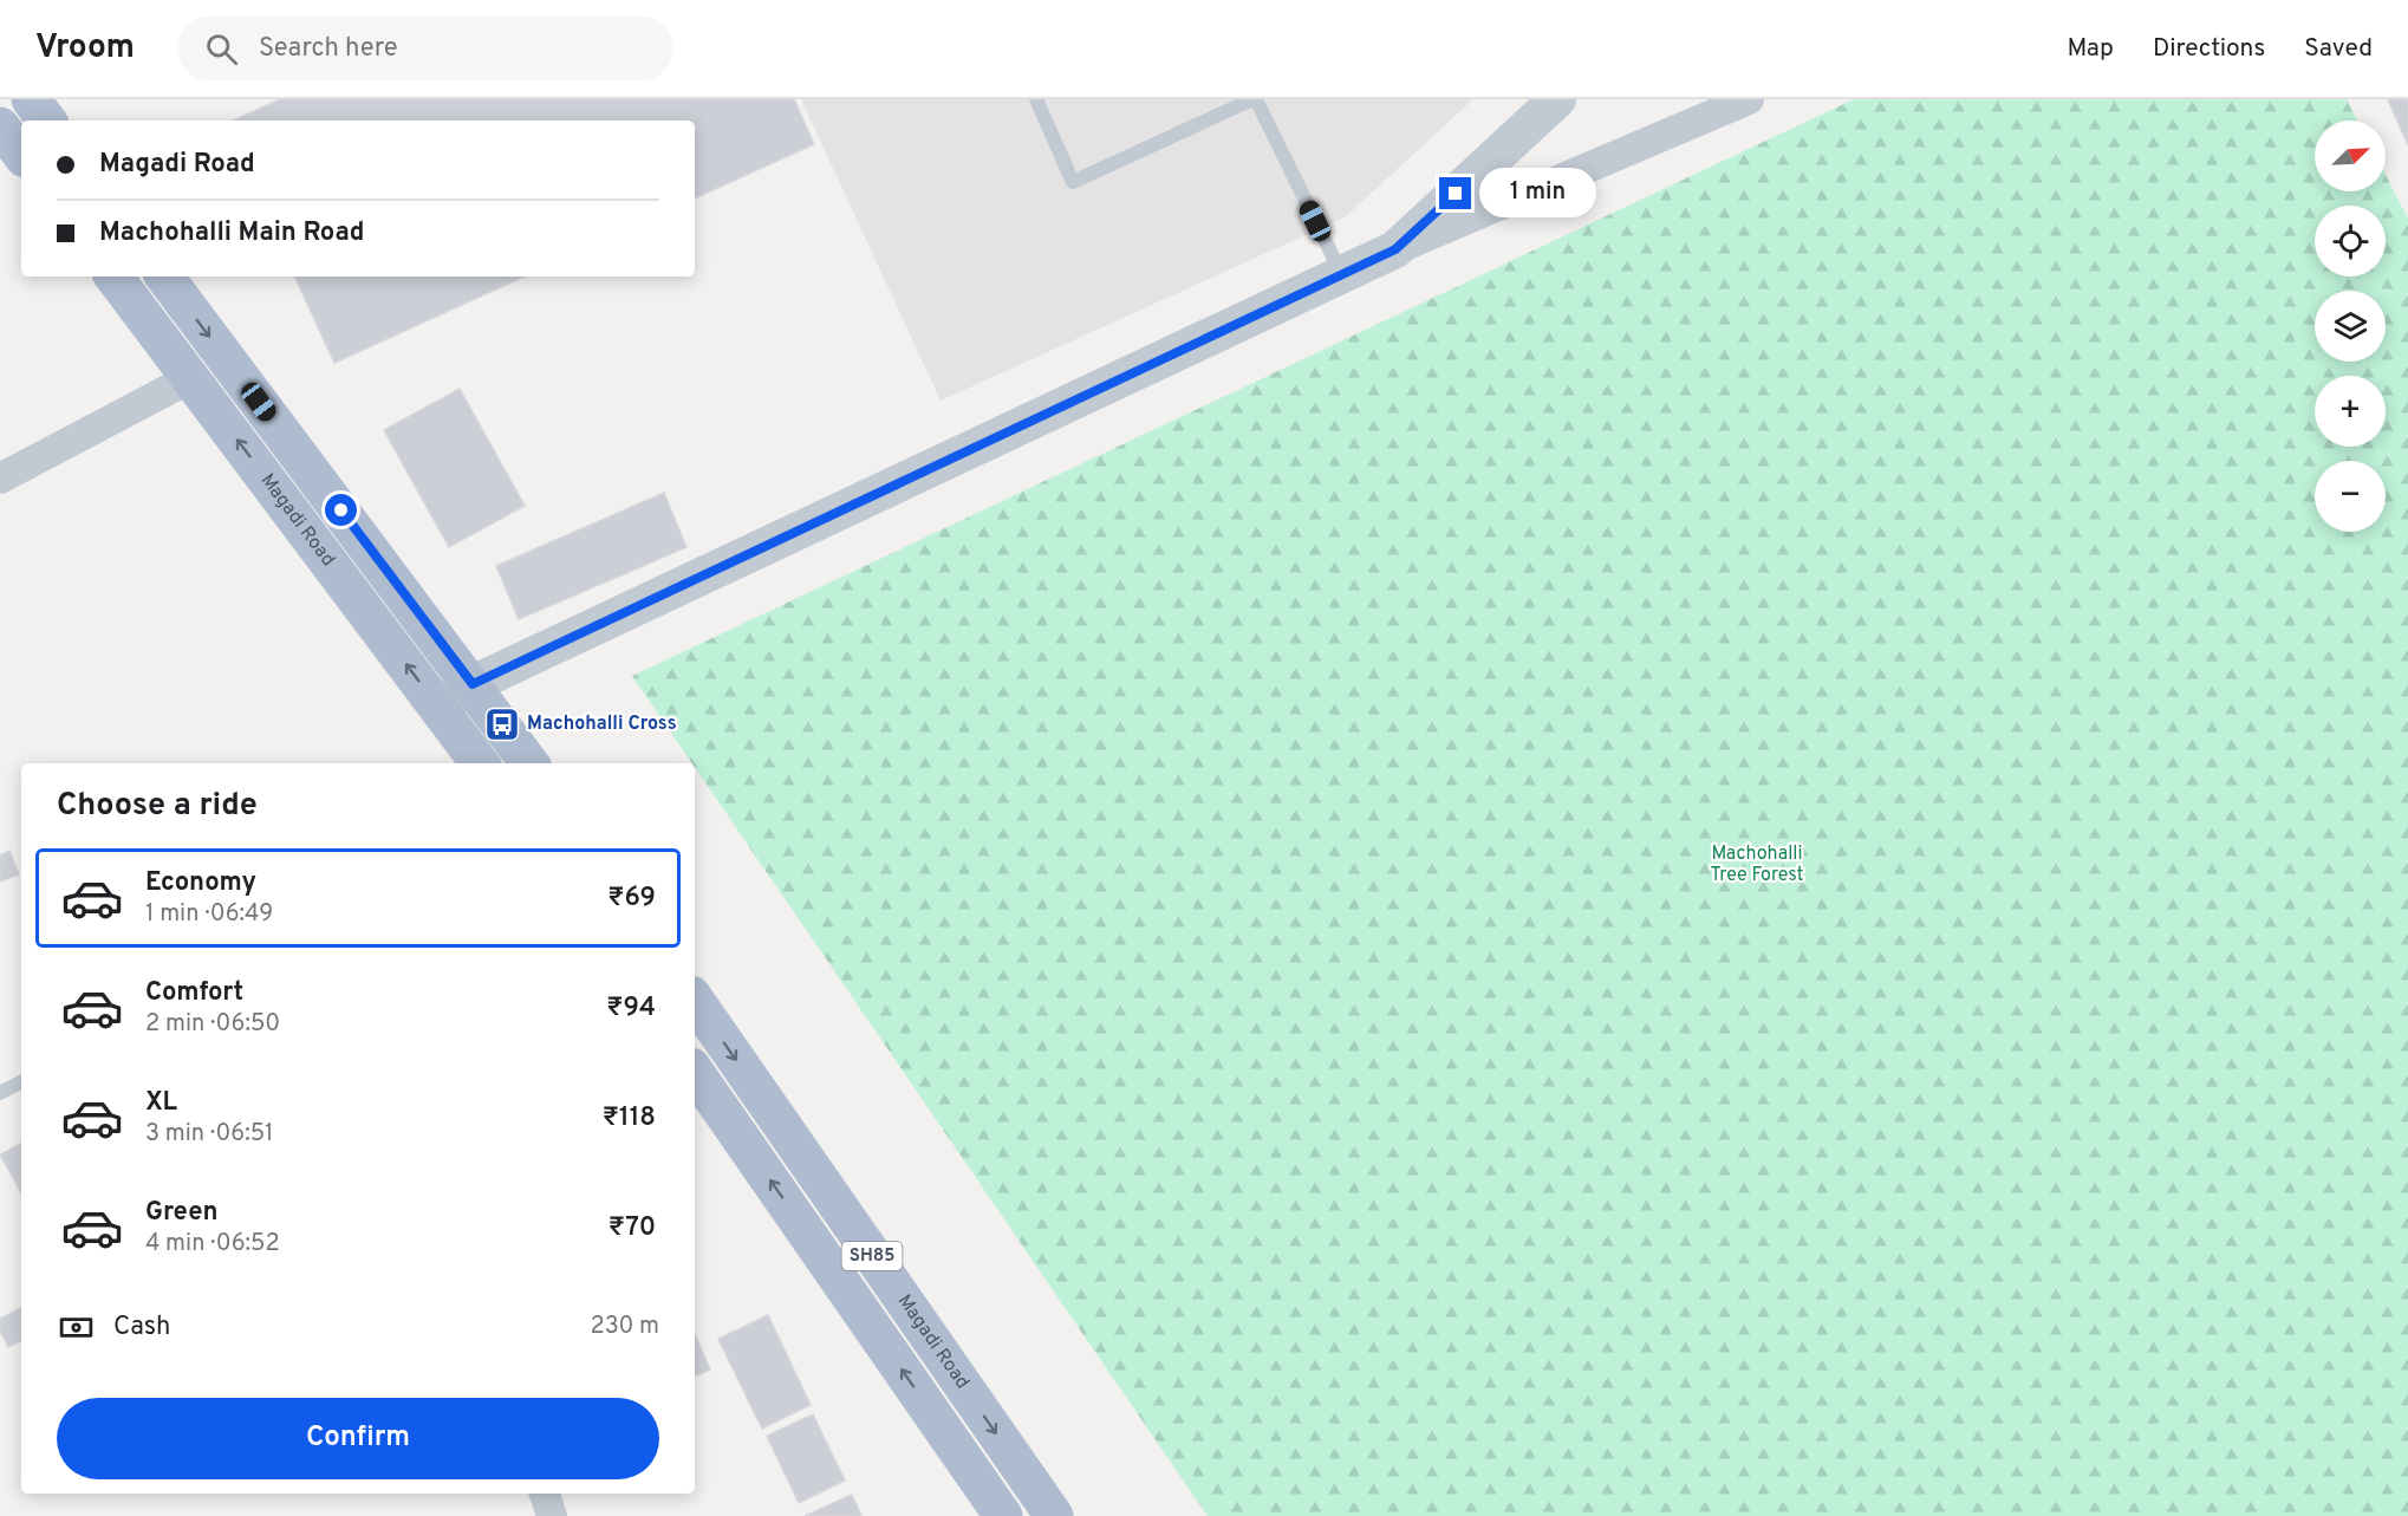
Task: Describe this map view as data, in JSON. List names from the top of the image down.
{
  "streets": {
    "main road": ["Magadi Road", "SH85"]
  },
  "parks": ["Machohalli Tree Forest"],
  "places": {
    "bus stop": ["Machohalli Cross"]
  },
  "north": "top right",
  "page": {
    "header": "Vroom",
    "search": "Search here",
    "nav": ["Map", "Directions", "Saved"],
    "map_buttons": ["+", "−"],
    "banner": ["Magadi Road", "Machohalli Main Road"],
    "bubble": "1 min",
    "heading": "Choose a ride",
    "list": [
      {
        "name": "Economy",
        "note": "1 min · 06:49",
        "value": "₹69"
      },
      {
        "name": "Comfort",
        "note": "2 min · 06:50",
        "value": "₹94"
      },
      {
        "name": "XL",
        "note": "3 min · 06:51",
        "value": "₹118"
      },
      {
        "name": "Green",
        "note": "4 min · 06:52",
        "value": "₹70"
      }
    ],
    "pay": ["Cash", "230 m"],
    "buttons": "Confirm"
  }
}
